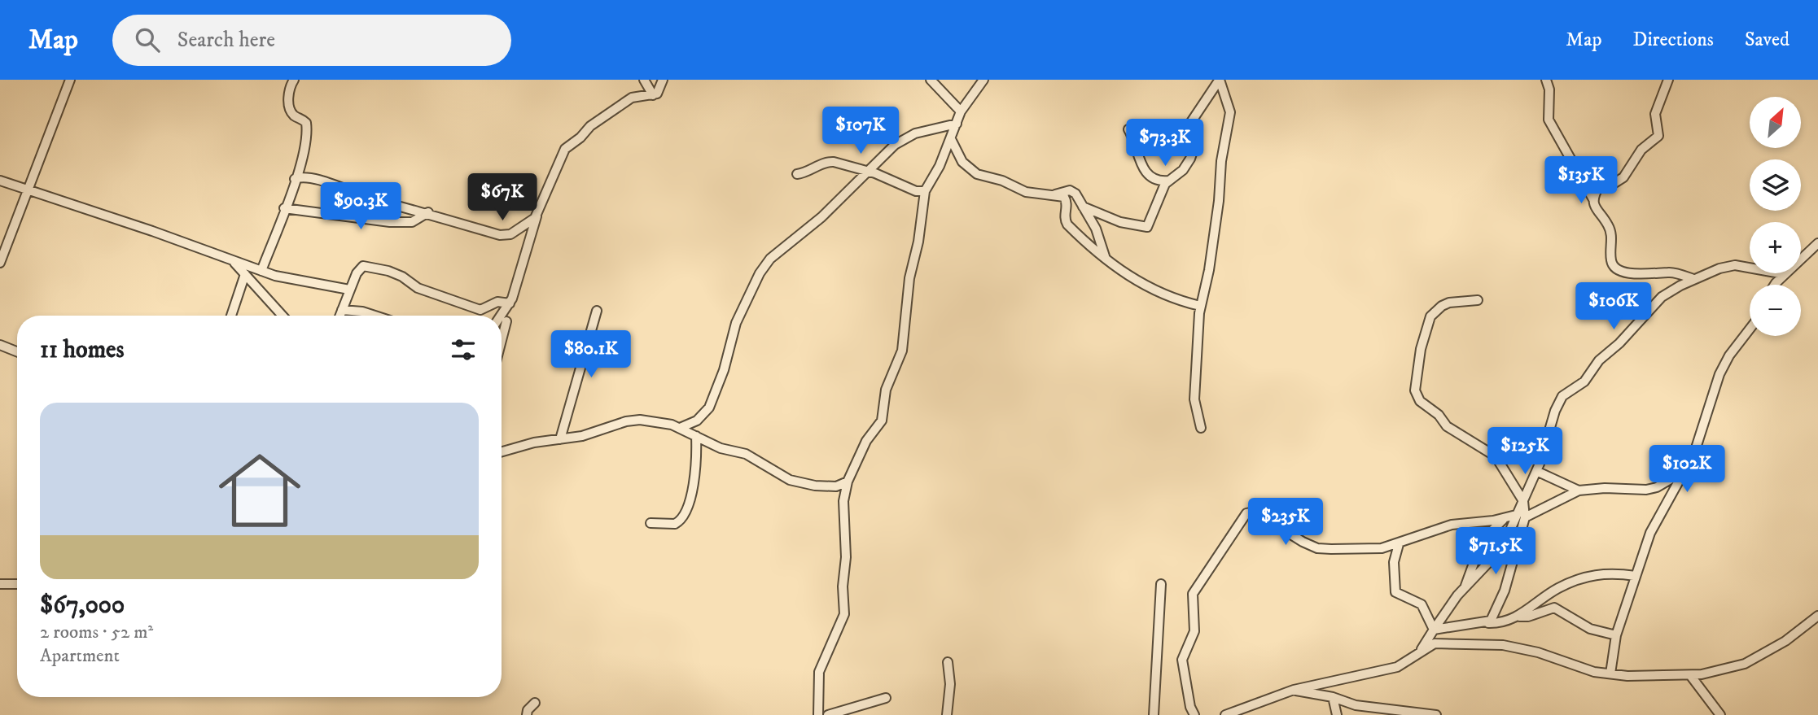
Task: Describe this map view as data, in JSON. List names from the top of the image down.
{
  "north": "top right",
  "page": {
    "header": "Map",
    "search": "Search here",
    "nav": ["Map", "Directions", "Saved"],
    "map_buttons": ["+", "−"],
    "price": [
      "$107K",
      "$73.3K",
      "$135K",
      "$67K",
      "$90.3K",
      "$106K",
      "$80.1K",
      "$125K",
      "$102K",
      "$235K",
      "$71.5K"
    ],
    "heading": "11 homes",
    "list": [
      {
        "name": "$67,000",
        "note": "2 rooms · 52 m² · Apartment"
      }
    ]
  }
}
